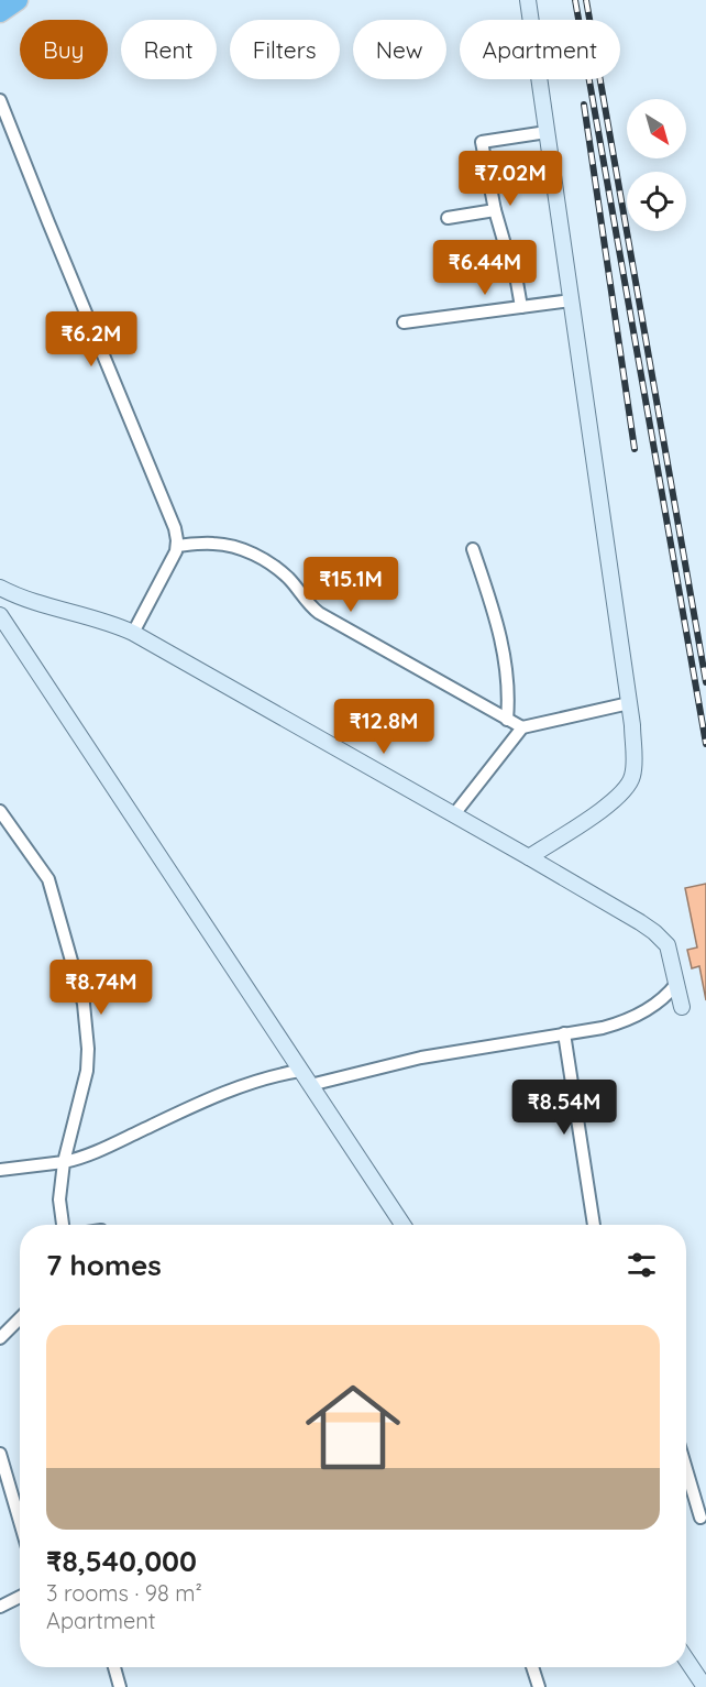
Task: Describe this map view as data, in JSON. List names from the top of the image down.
{
  "north": "bottom right",
  "page": {
    "chip": [
      "Buy",
      "Rent",
      "Filters",
      "New",
      "Apartment"
    ],
    "price": [
      "₹7.02M",
      "₹6.44M",
      "₹6.2M",
      "₹15.1M",
      "₹12.8M",
      "₹8.74M",
      "₹8.54M"
    ],
    "heading": "7 homes",
    "list": [
      {
        "name": "₹8,540,000",
        "note": "3 rooms · 98 m² · Apartment"
      }
    ]
  }
}
